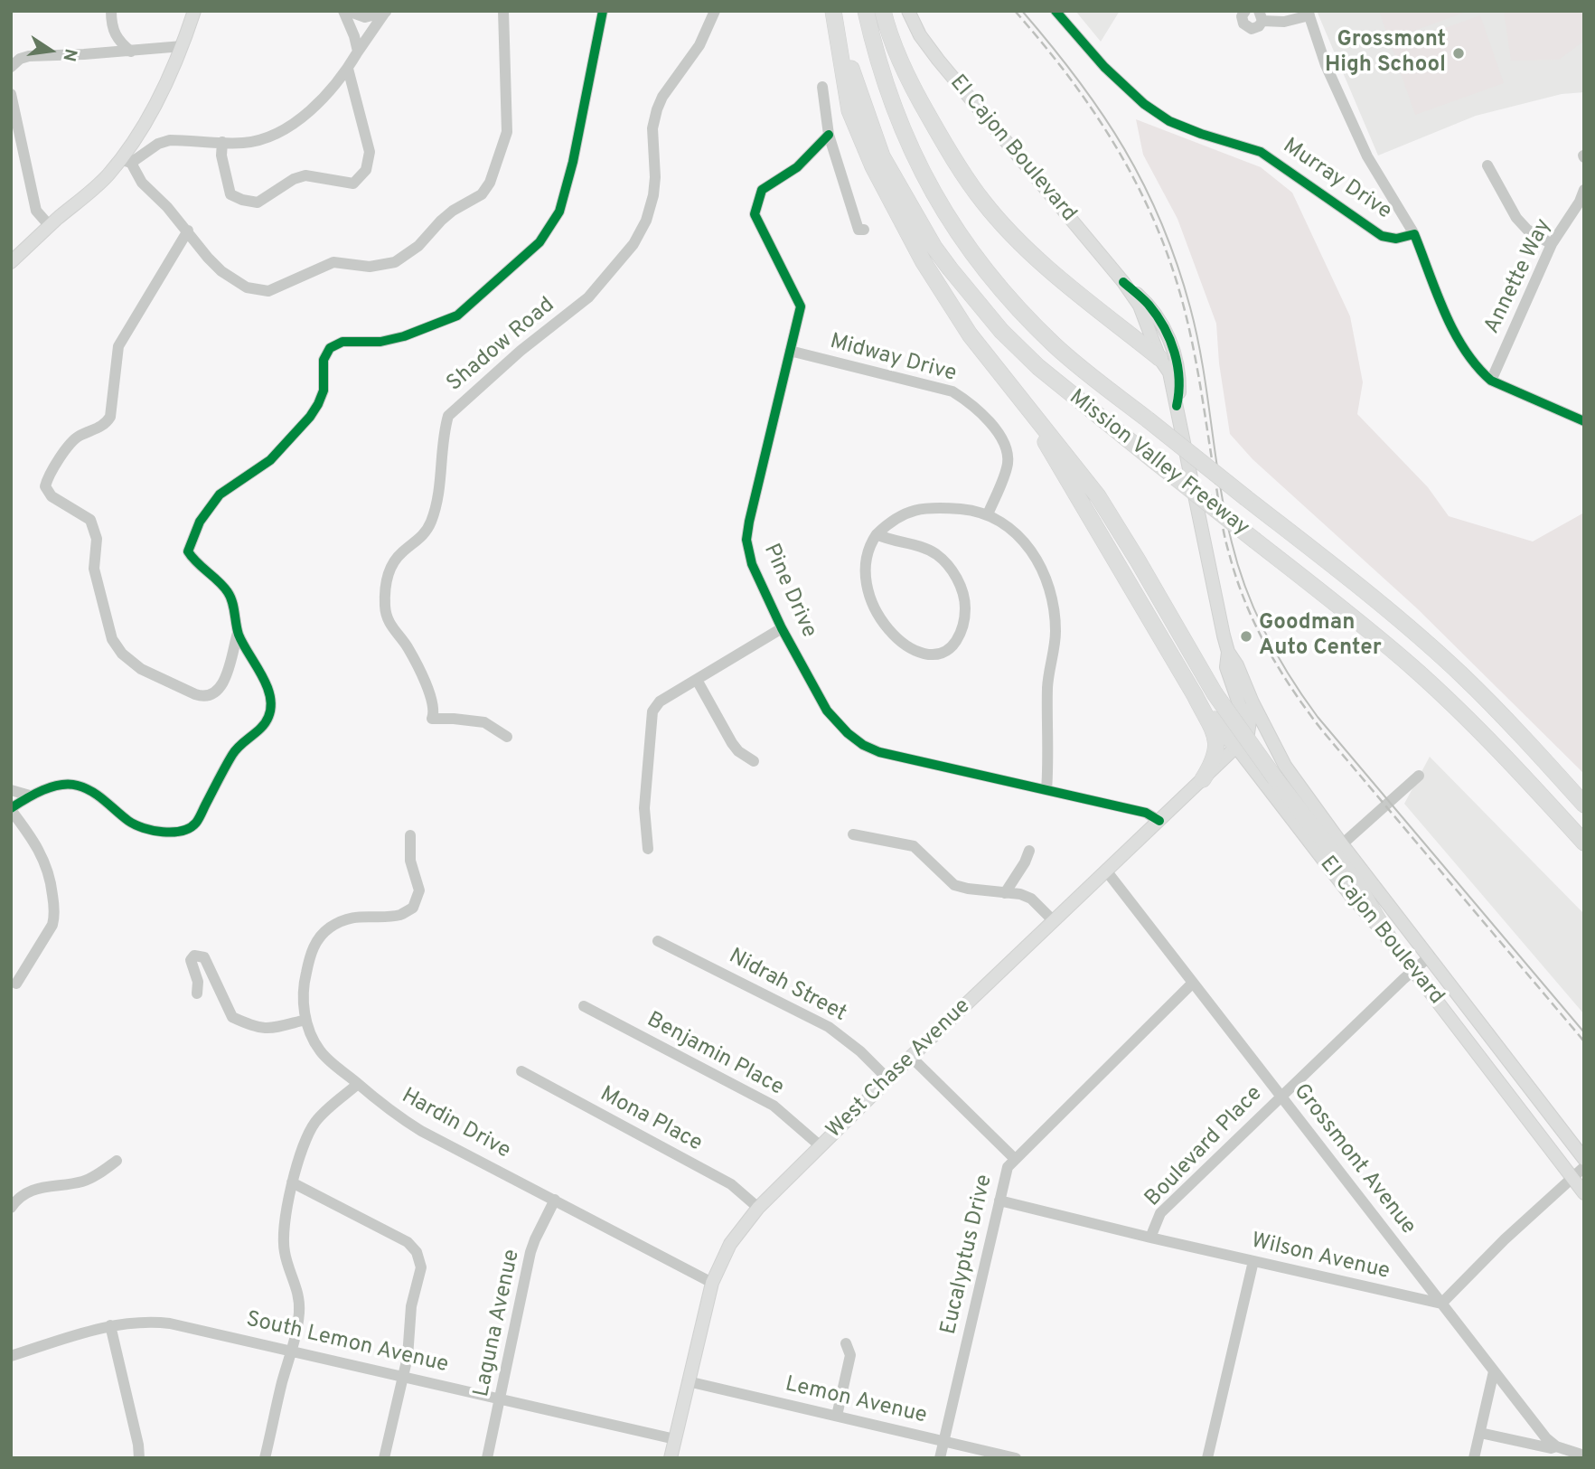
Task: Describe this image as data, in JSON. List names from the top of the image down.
{
  "streets": {
    "highway": ["Mission Valley Freeway"],
    "main road": ["El Cajon Boulevard", "West Chase Avenue"],
    "street": [
      "Murray Drive",
      "Annette Way",
      "Shadow Road",
      "Midway Drive",
      "Pine Drive",
      "Nidrah Street",
      "Benjamin Place",
      "Mona Place",
      "Hardin Drive",
      "Boulevard Place",
      "Grossmont Avenue",
      "Eucalyptus Drive",
      "Wilson Avenue",
      "Laguna Avenue",
      "South Lemon Avenue",
      "Lemon Avenue"
    ]
  },
  "crossings": [
    ["El Cajon Boulevard", "West Chase Avenue"],
    ["El Cajon Boulevard", "Boulevard Place"],
    ["Murray Drive", "Annette Way"],
    ["Midway Drive", "Pine Drive"],
    ["Pine Drive", "West Chase Avenue"],
    ["Nidrah Street", "West Chase Avenue"],
    ["Benjamin Place", "West Chase Avenue"],
    ["West Chase Avenue", "Mona Place"],
    ["West Chase Avenue", "Hardin Drive"],
    ["West Chase Avenue", "Grossmont Avenue"],
    ["West Chase Avenue", "South Lemon Avenue"],
    ["West Chase Avenue", "Lemon Avenue"],
    ["Hardin Drive", "Laguna Avenue"],
    ["Boulevard Place", "Grossmont Avenue"],
    ["Boulevard Place", "Wilson Avenue"],
    ["Grossmont Avenue", "Eucalyptus Drive"],
    ["Grossmont Avenue", "Wilson Avenue"],
    ["Eucalyptus Drive", "Wilson Avenue"],
    ["Eucalyptus Drive", "Lemon Avenue"],
    ["Laguna Avenue", "South Lemon Avenue"]
  ],
  "places": ["Grossmont High School", "Goodman Auto Center"],
  "north": "right"
}
